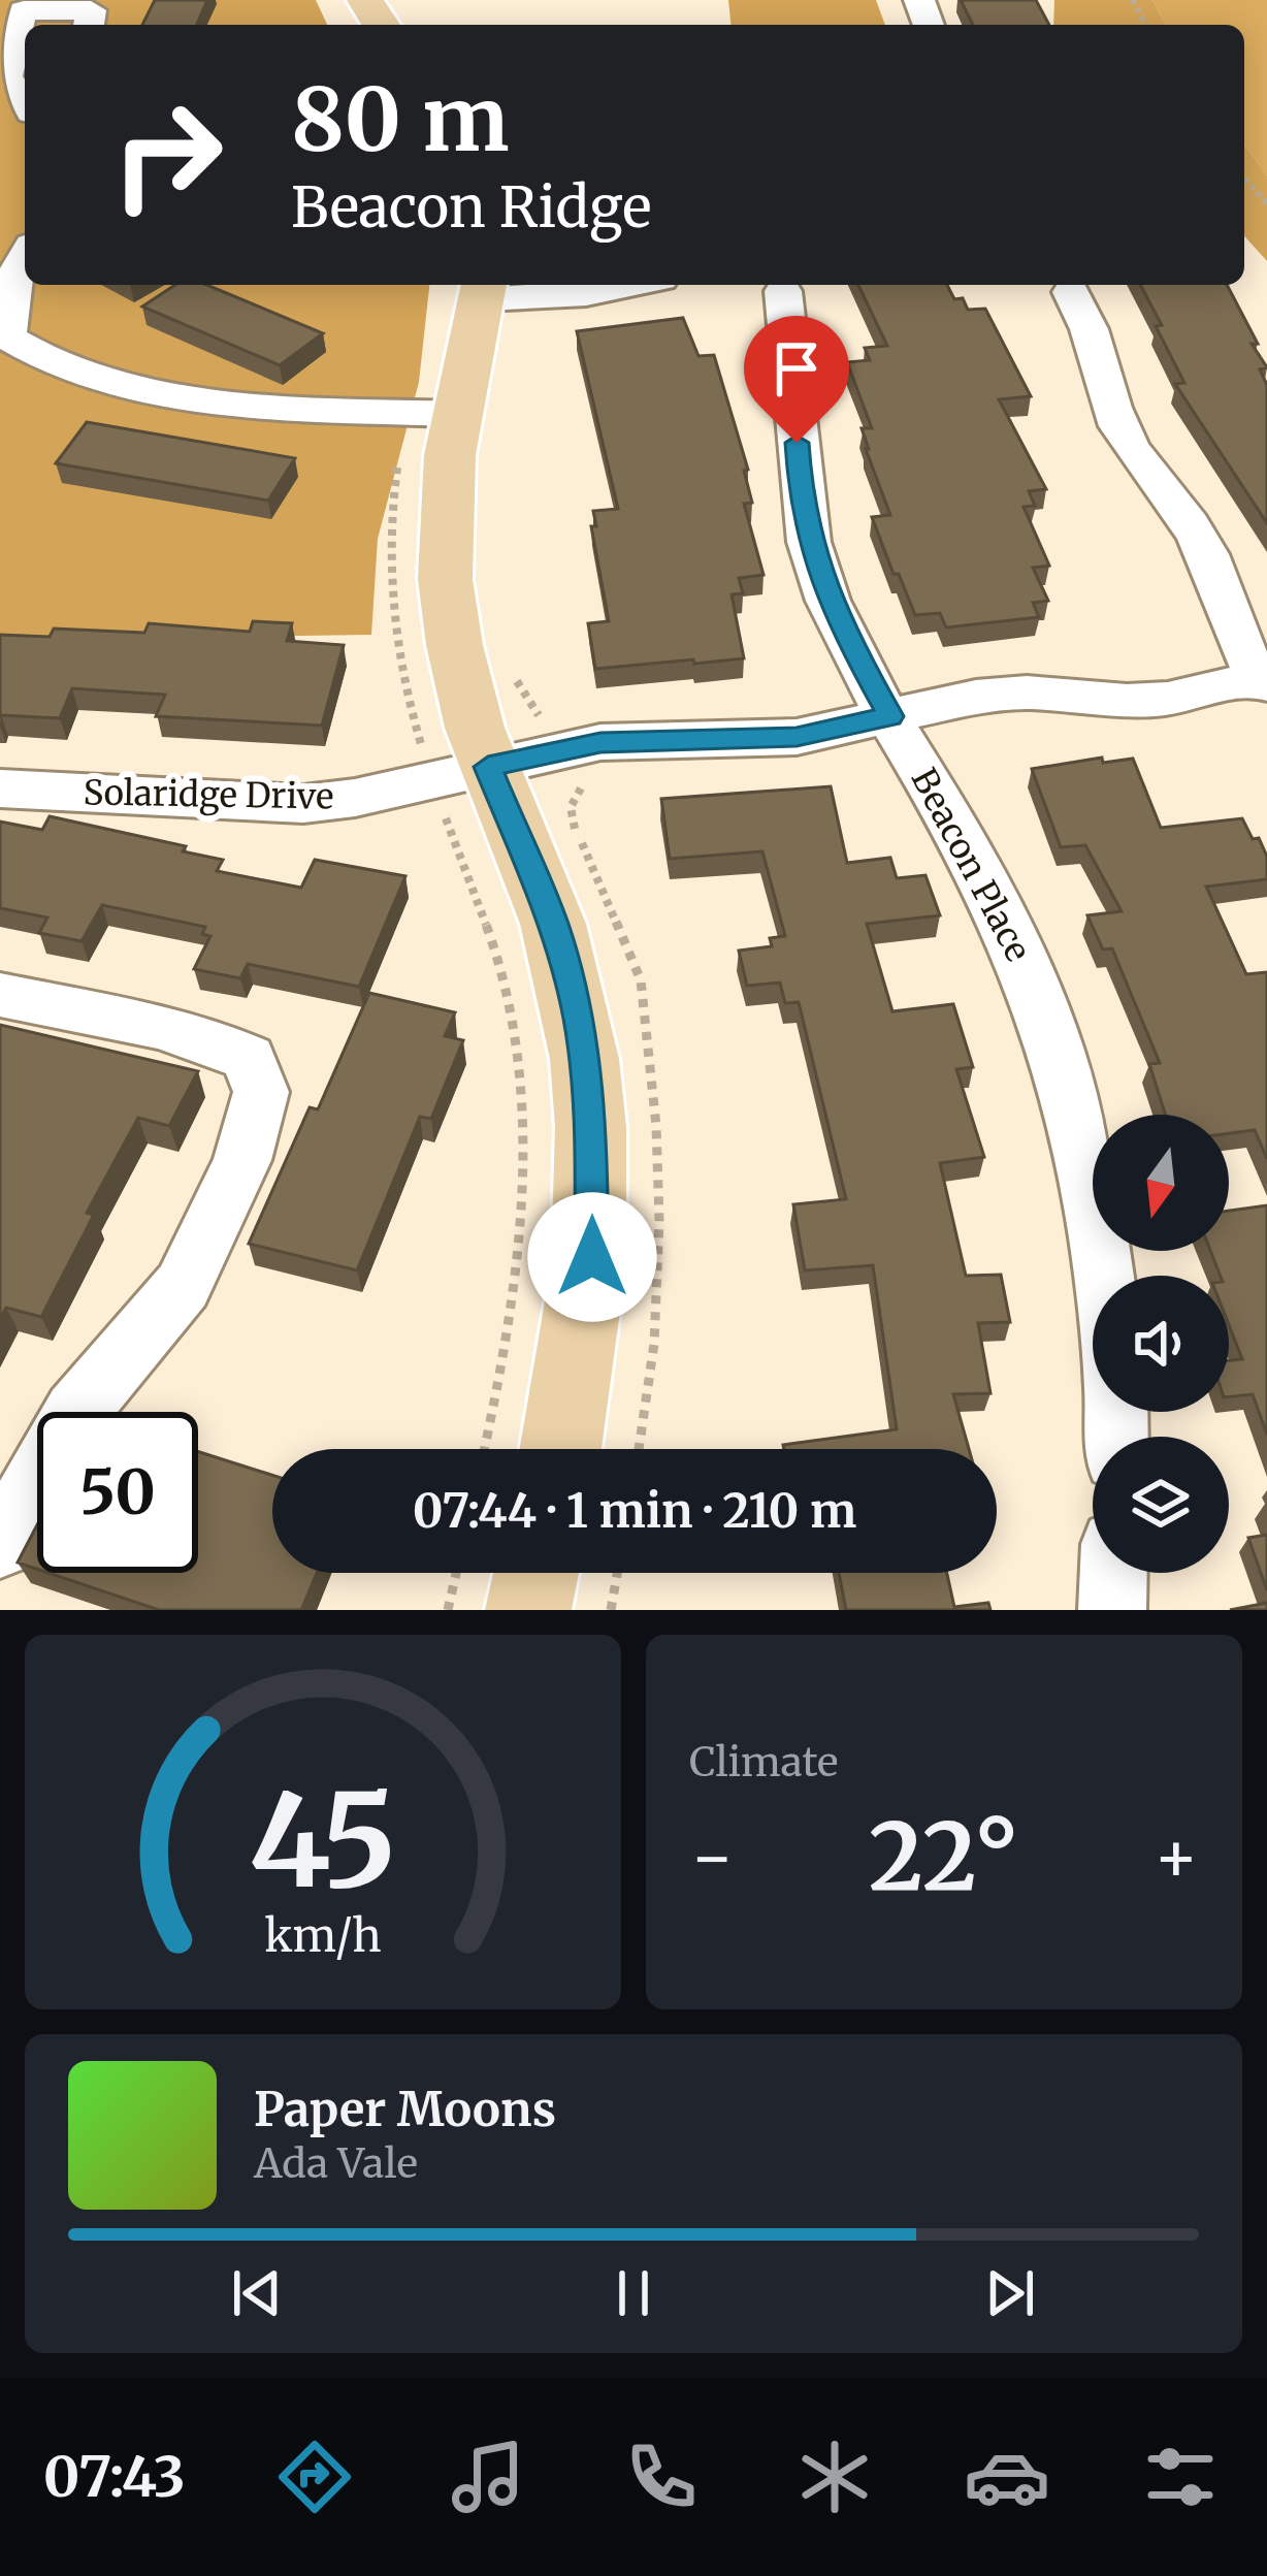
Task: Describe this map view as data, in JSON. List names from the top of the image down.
{
  "streets": {
    "street": ["Solaridge Drive", "Beacon Place"]
  },
  "crossings": [
    ["Solaridge Drive", "Beacon Place"]
  ],
  "north": "bottom",
  "page": {
    "turn": ["80 m", "Beacon Ridge"],
    "limit": "50",
    "trip": "07:44 · 1 min · 210 m",
    "tile": "Climate",
    "heat": ["−", "22°", "+"],
    "song": ["Paper Moons", "Ada Vale"],
    "tabs": "07:43",
    "gauge": ["45", "km/h"]
  }
}
